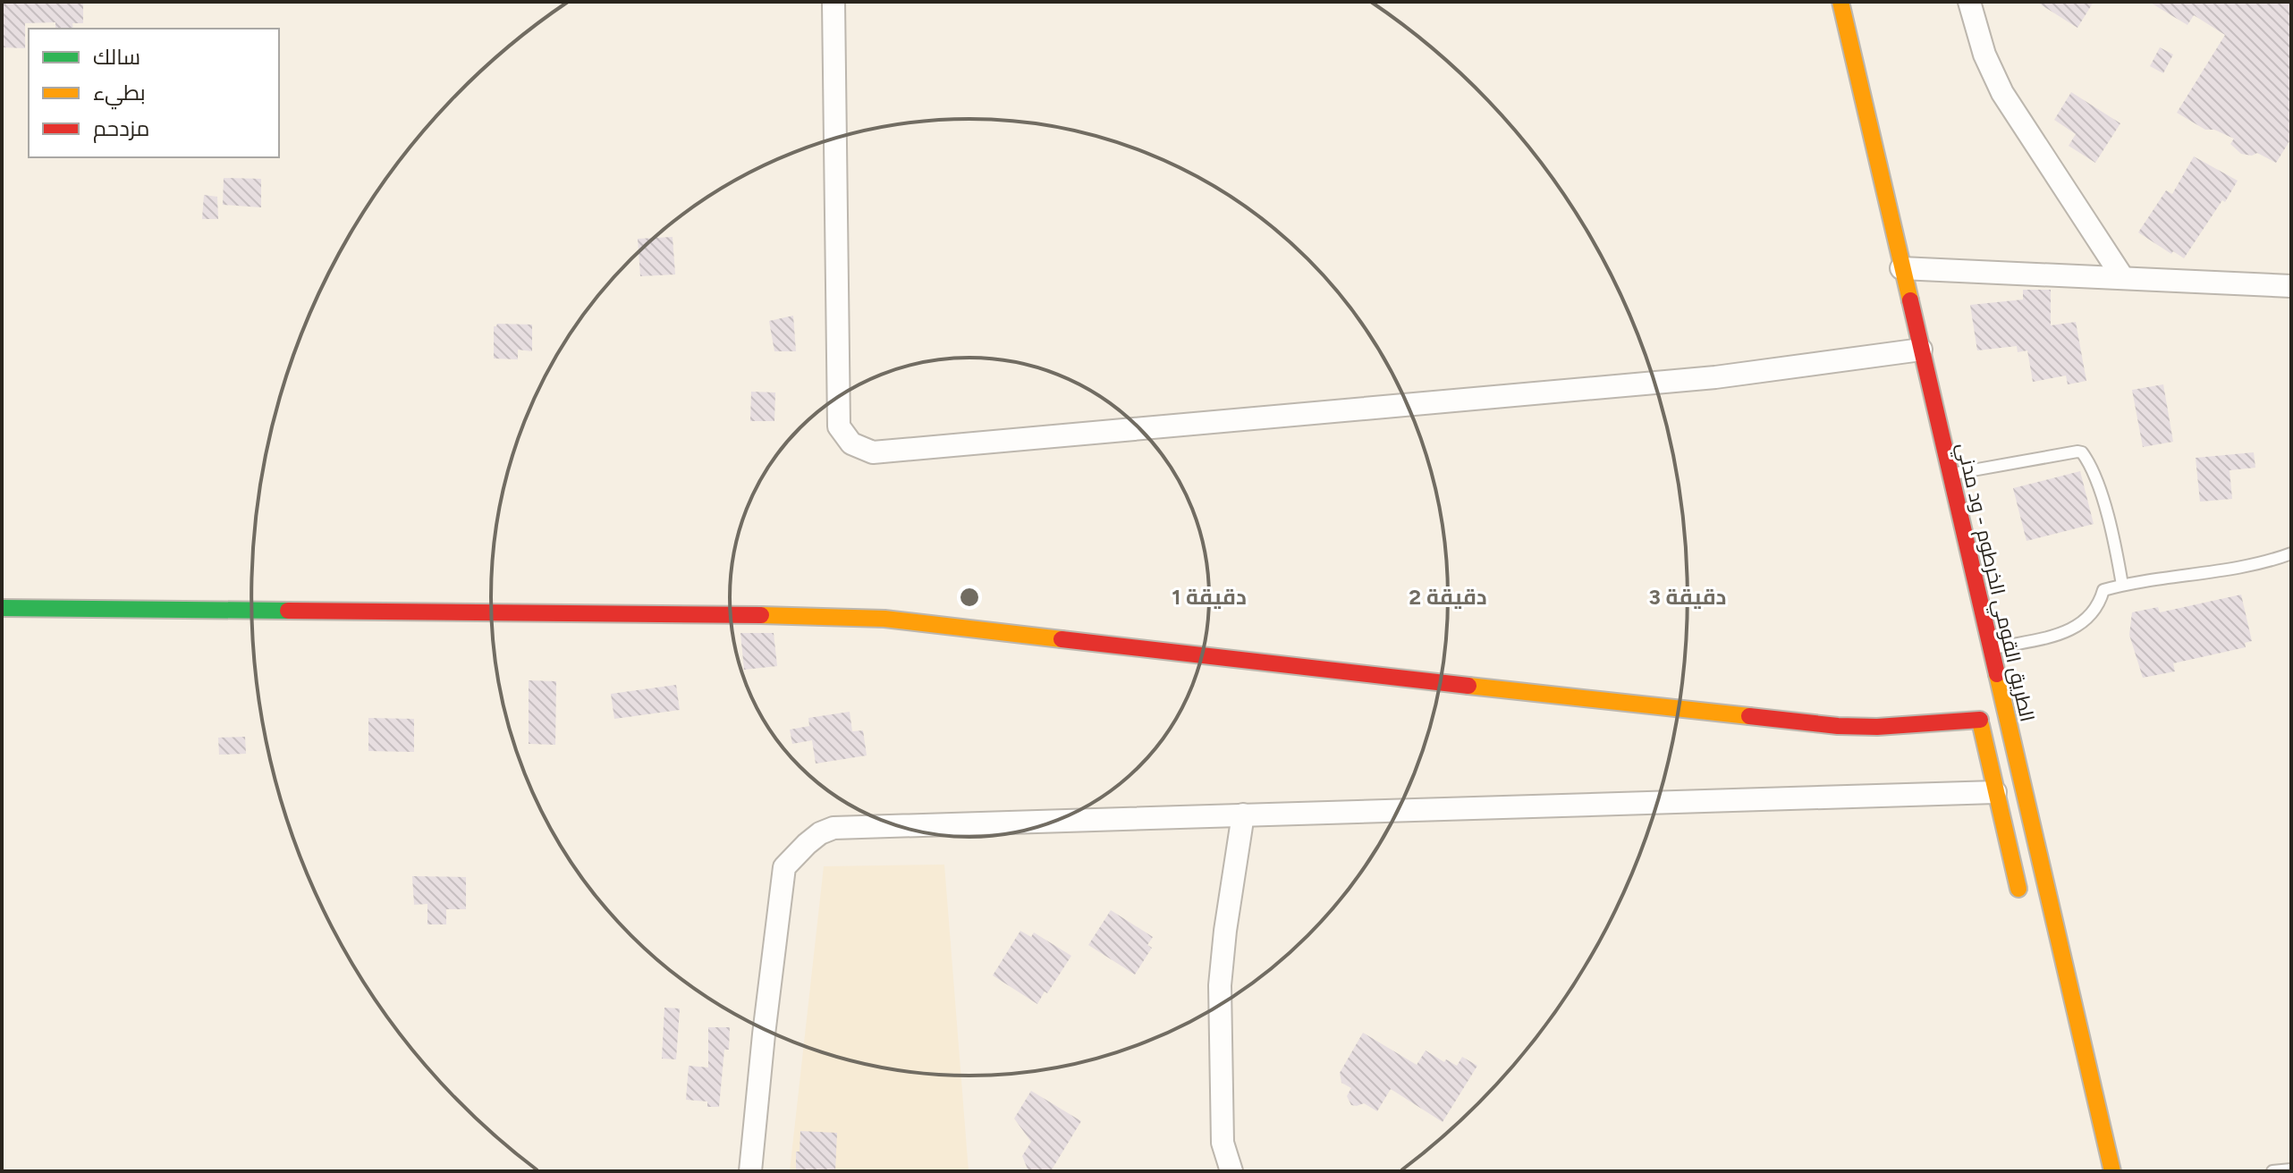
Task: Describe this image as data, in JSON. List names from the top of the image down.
{
  "streets": {
    "main road": ["الطريق القومي الخرطوم - ود مدني"]
  },
  "legend": ["سالك", "بطيء", "مزدحم"],
  "rings": ["1 دقيقة", "2 دقيقة", "3 دقيقة"]
}
